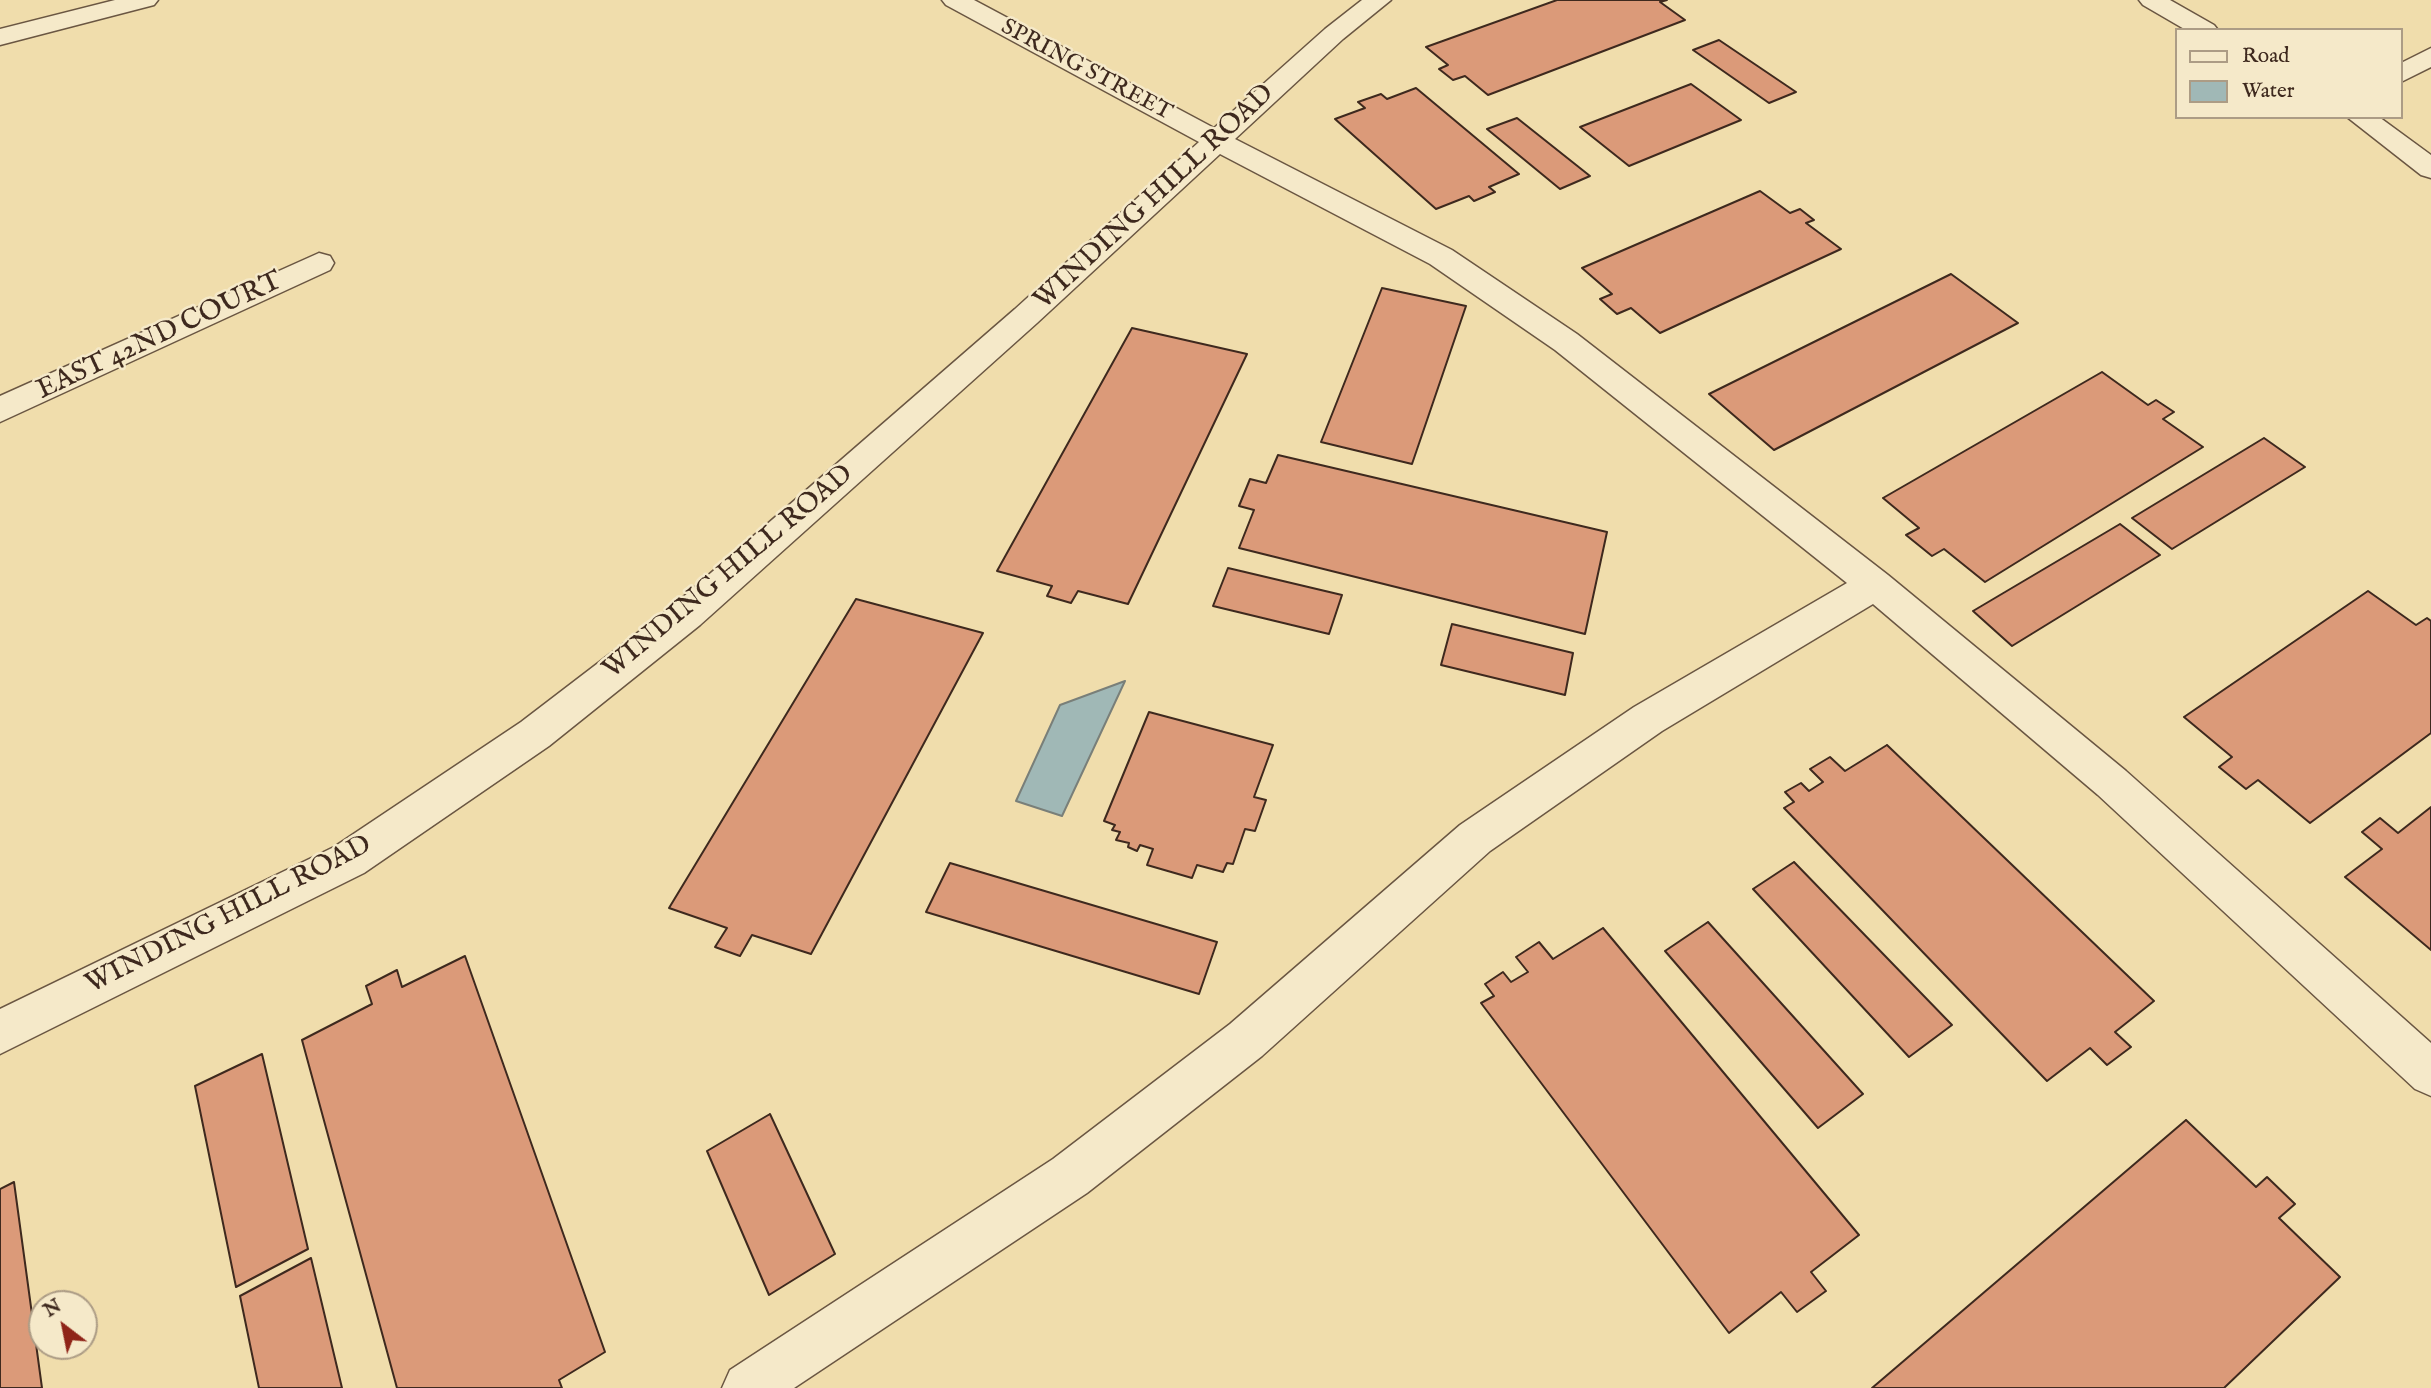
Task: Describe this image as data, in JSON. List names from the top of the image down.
{
  "streets": {
    "street": ["SPRING STREET", "WINDING HILL ROAD", "EAST 42ND COURT"]
  },
  "crossings": [
    ["SPRING STREET", "WINDING HILL ROAD"]
  ],
  "legend": ["Road", "Water"],
  "north": "top left"
}
